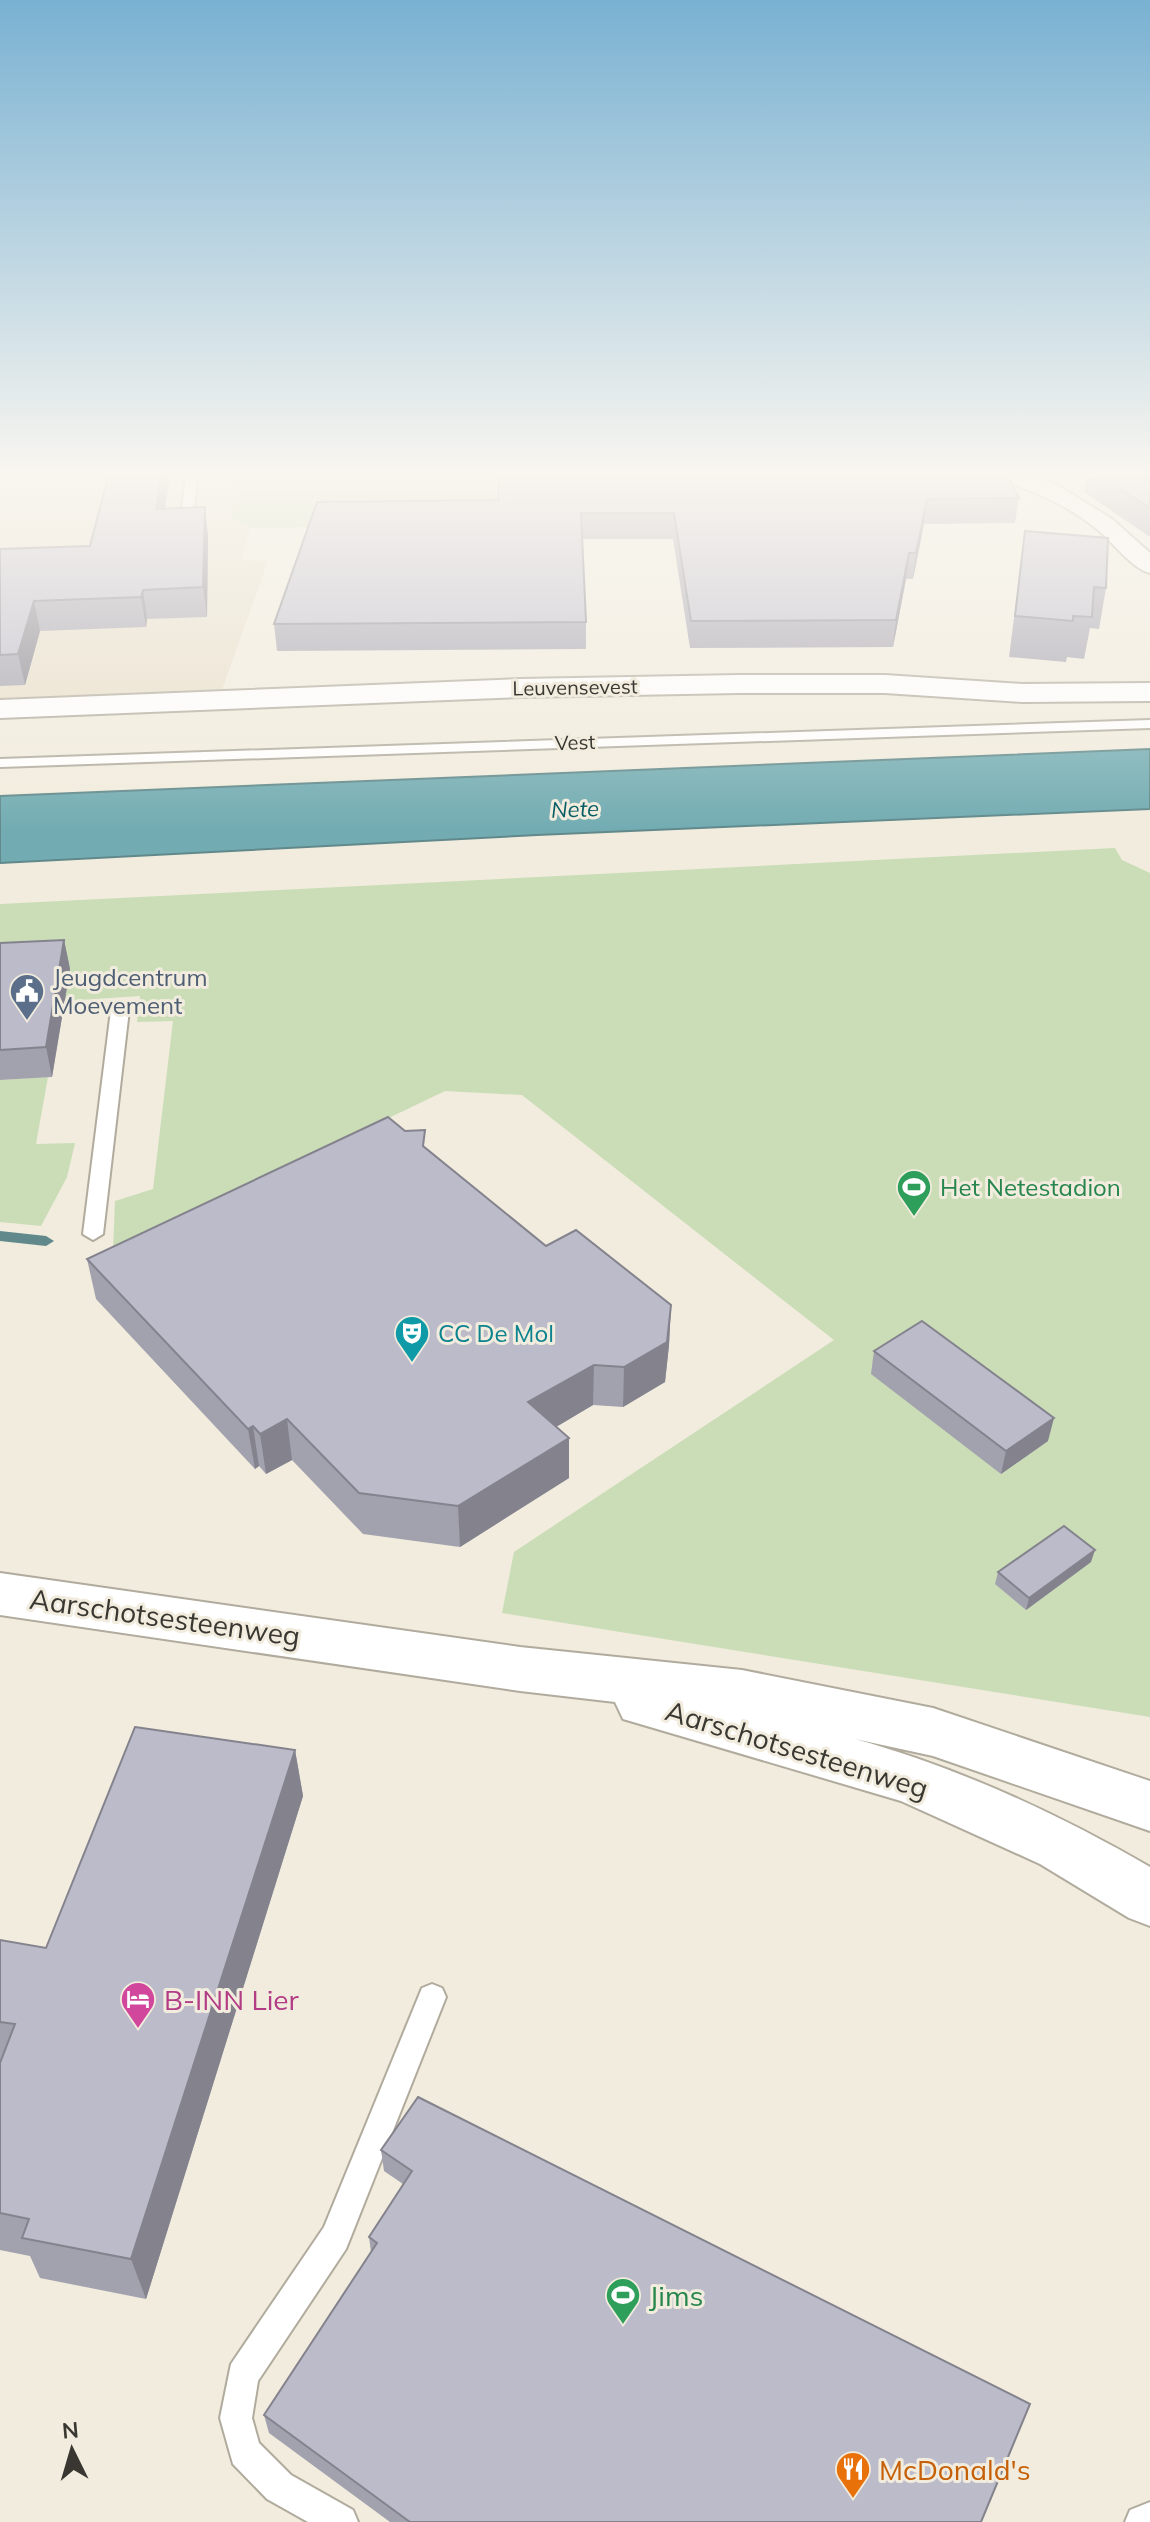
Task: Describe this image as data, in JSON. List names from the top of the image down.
{
  "streets": {
    "street": ["Leuvensevest", "Aarschotsesteenweg"],
    "lane": ["Vest"]
  },
  "water": ["Nete"],
  "places": {
    "public building": ["Jeugdcentrum Moevement"],
    "sports": ["Het Netestadion", "Jims"],
    "theatre": ["CC De Mol"],
    "hotel": ["B-INN Lier"],
    "restaurant": ["McDonald's"]
  },
  "north": "top"
}
